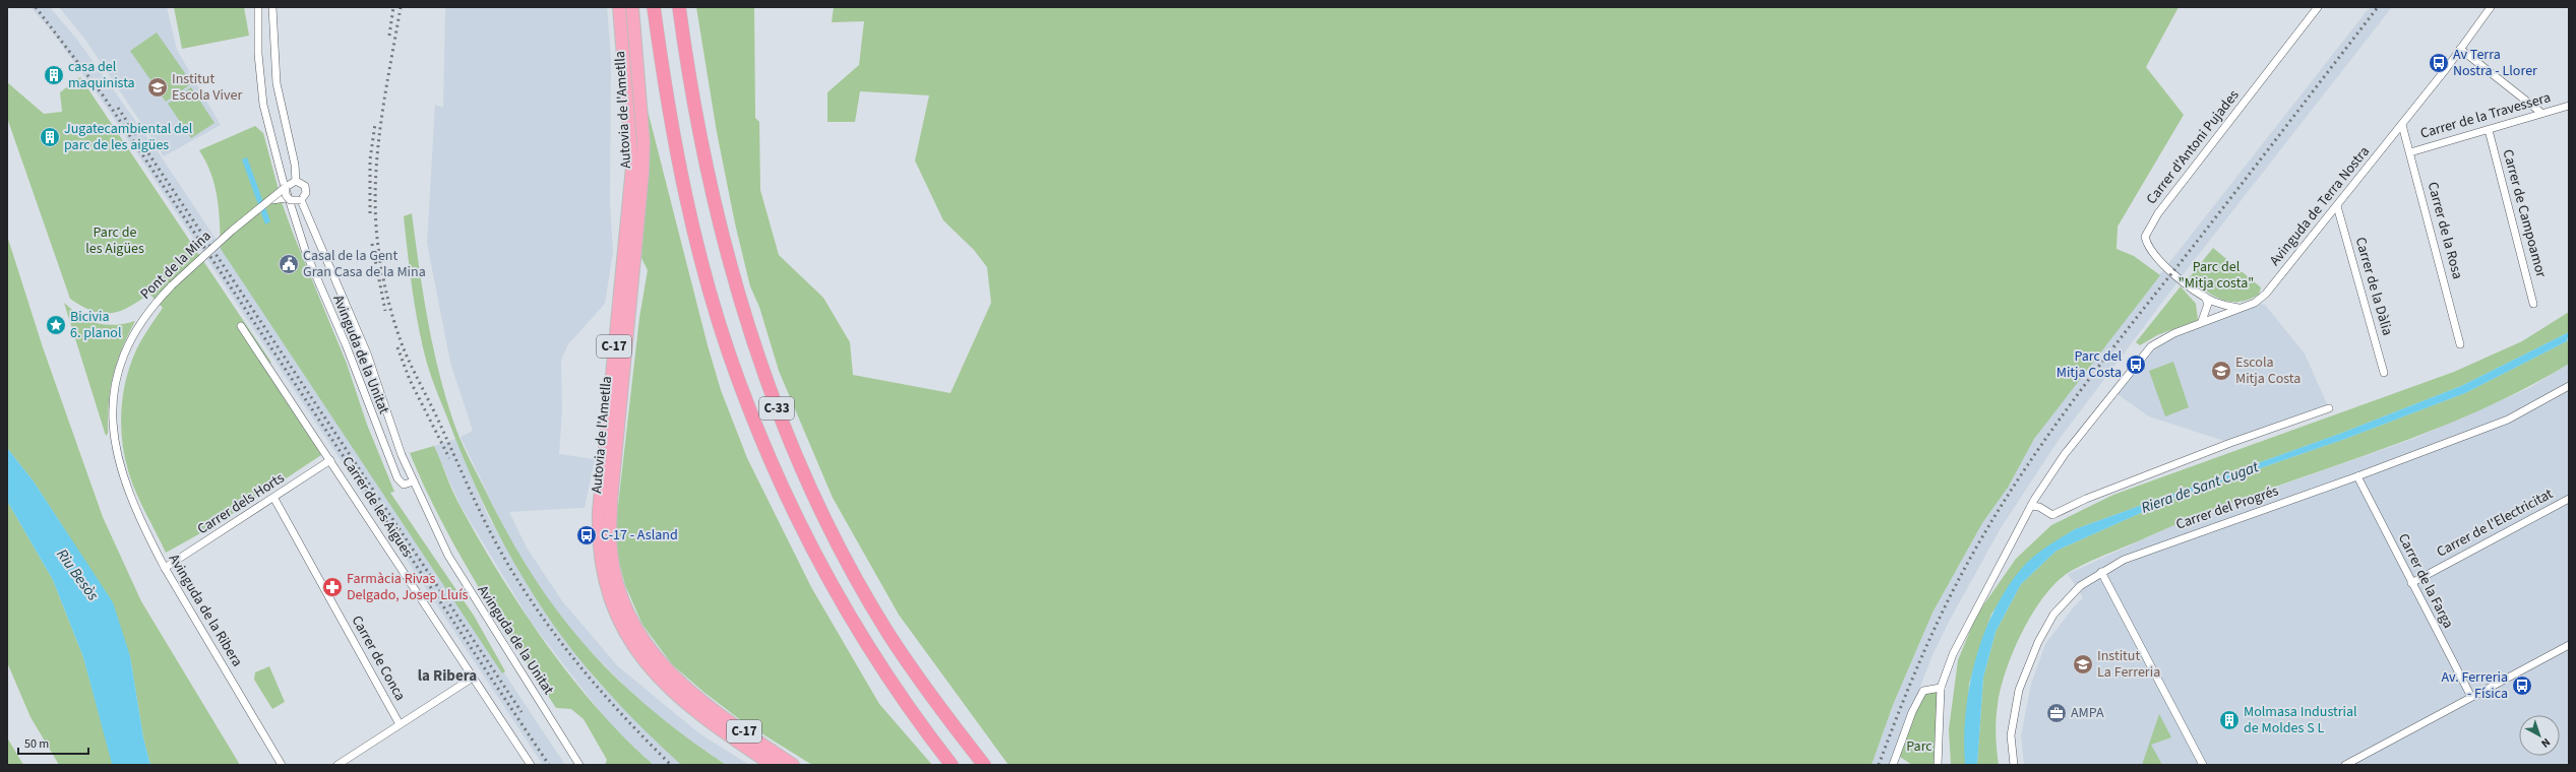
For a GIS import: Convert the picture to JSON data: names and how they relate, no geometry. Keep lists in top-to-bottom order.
{
  "streets": {
    "highway": ["Autovia de l'Ametlla", "C-17", "C-33"],
    "street": [
      "Carrer de la Travessera",
      "Carrer d'Antoni Pujades",
      "Avinguda de Terra Nostra",
      "Carrer de Campoamor",
      "Carrer de la Rosa",
      "Pont de la Mina",
      "Carrer de la Dàlia",
      "Avinguda de la Unitat",
      "Carrer dels Horts",
      "Carrer de les Aigues",
      "Carrer del Progrés",
      "Carrer de l'Electricitat",
      "Carrer de la Farga",
      "Avinguda de la Ribera",
      "Carrer de Conca"
    ]
  },
  "crossings": [
    ["Carrer de la Travessera", "Carrer de Campoamor"],
    ["Carrer de la Travessera", "Carrer de la Rosa"],
    ["Carrer d'Antoni Pujades", "Avinguda de Terra Nostra"],
    ["Avinguda de Terra Nostra", "Carrer de la Rosa"],
    ["Avinguda de Terra Nostra", "Carrer de la Dàlia"],
    ["Pont de la Mina", "Avinguda de la Ribera"],
    ["Carrer dels Horts", "Carrer de les Aigues"],
    ["Carrer dels Horts", "Avinguda de la Ribera"],
    ["Carrer dels Horts", "Carrer de Conca"],
    ["Carrer del Progrés", "Carrer de la Farga"],
    ["Carrer de l'Electricitat", "Carrer de la Farga"]
  ],
  "districts": ["la Ribera"],
  "water": ["Riera de Sant Cugat", "Riu Besòs"],
  "parks": ["Parc de les Aigües", "Parc del \"Mitja costa\"", "Parc"],
  "places": {
    "bus stop": [
      "Av Terra Nostra - Llorer",
      "Parc del Mitja Costa",
      "C-17 - Asland",
      "Av. Ferreria - Física"
    ],
    "building": ["casa del maquinista", "Jugatecambiental del parc de les aigües", "Molmasa Industrial de Moldes S L"],
    "school or university": ["Institut Escola Viver", "Escola Mitja Costa", "Institut La Ferreria"],
    "public building": ["Casal de la Gent Gran Casa de la Mina"],
    "place": ["Bicivia 6. planol"],
    "pharmacy": ["Farmàcia Rivas Delgado, Josep Lluís"],
    "office": ["AMPA"]
  },
  "scale_bar": "50 m",
  "north": "bottom right"
}
